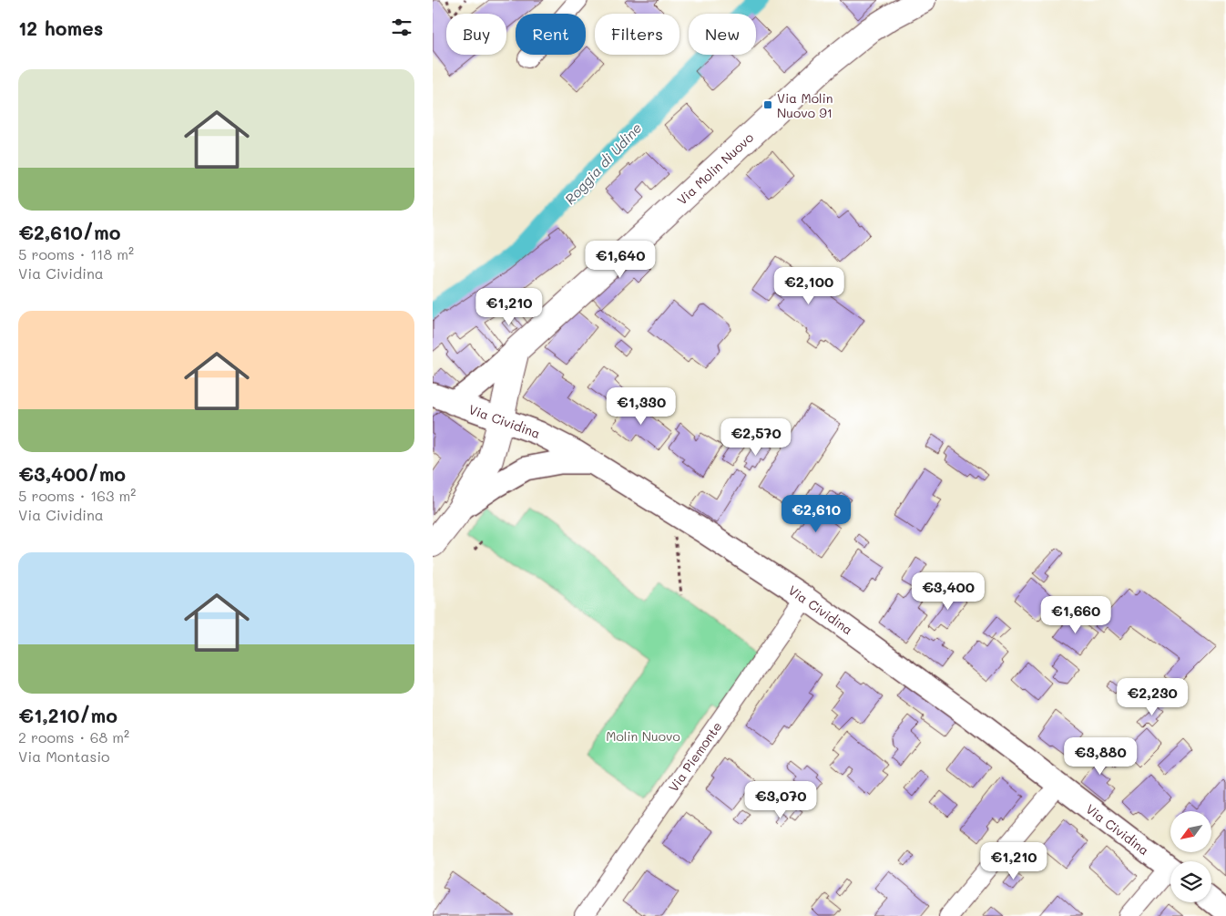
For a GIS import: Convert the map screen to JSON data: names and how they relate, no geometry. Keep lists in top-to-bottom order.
{
  "streets": {
    "main road": ["Via Molin Nuovo"],
    "street": ["Via Cividina", "Via Piemonte"]
  },
  "crossings": [
    ["Via Molin Nuovo", "Via Cividina"],
    ["Via Cividina", "Via Piemonte"]
  ],
  "water": ["Roggia di Udine"],
  "parks": ["Molin Nuovo"],
  "places": {
    "transit": ["Via Molin Nuovo 91"]
  },
  "north": "bottom left",
  "page": {
    "heading": "12 homes",
    "chip": [
      "Buy",
      "Rent",
      "Filters",
      "New"
    ],
    "list": [
      {
        "name": "€2,610/mo",
        "note": "5 rooms · 118 m² · Via Cividina"
      },
      {
        "name": "€3,400/mo",
        "note": "5 rooms · 163 m² · Via Cividina"
      },
      {
        "name": "€1,210/mo",
        "note": "2 rooms · 68 m² · Via Montasio"
      }
    ],
    "price": [
      "€1,640",
      "€2,100",
      "€1,210",
      "€1,330",
      "€2,570",
      "€2,610",
      "€3,400",
      "€1,660",
      "€2,230",
      "€3,880",
      "€3,070",
      "€1,210"
    ]
  }
}
